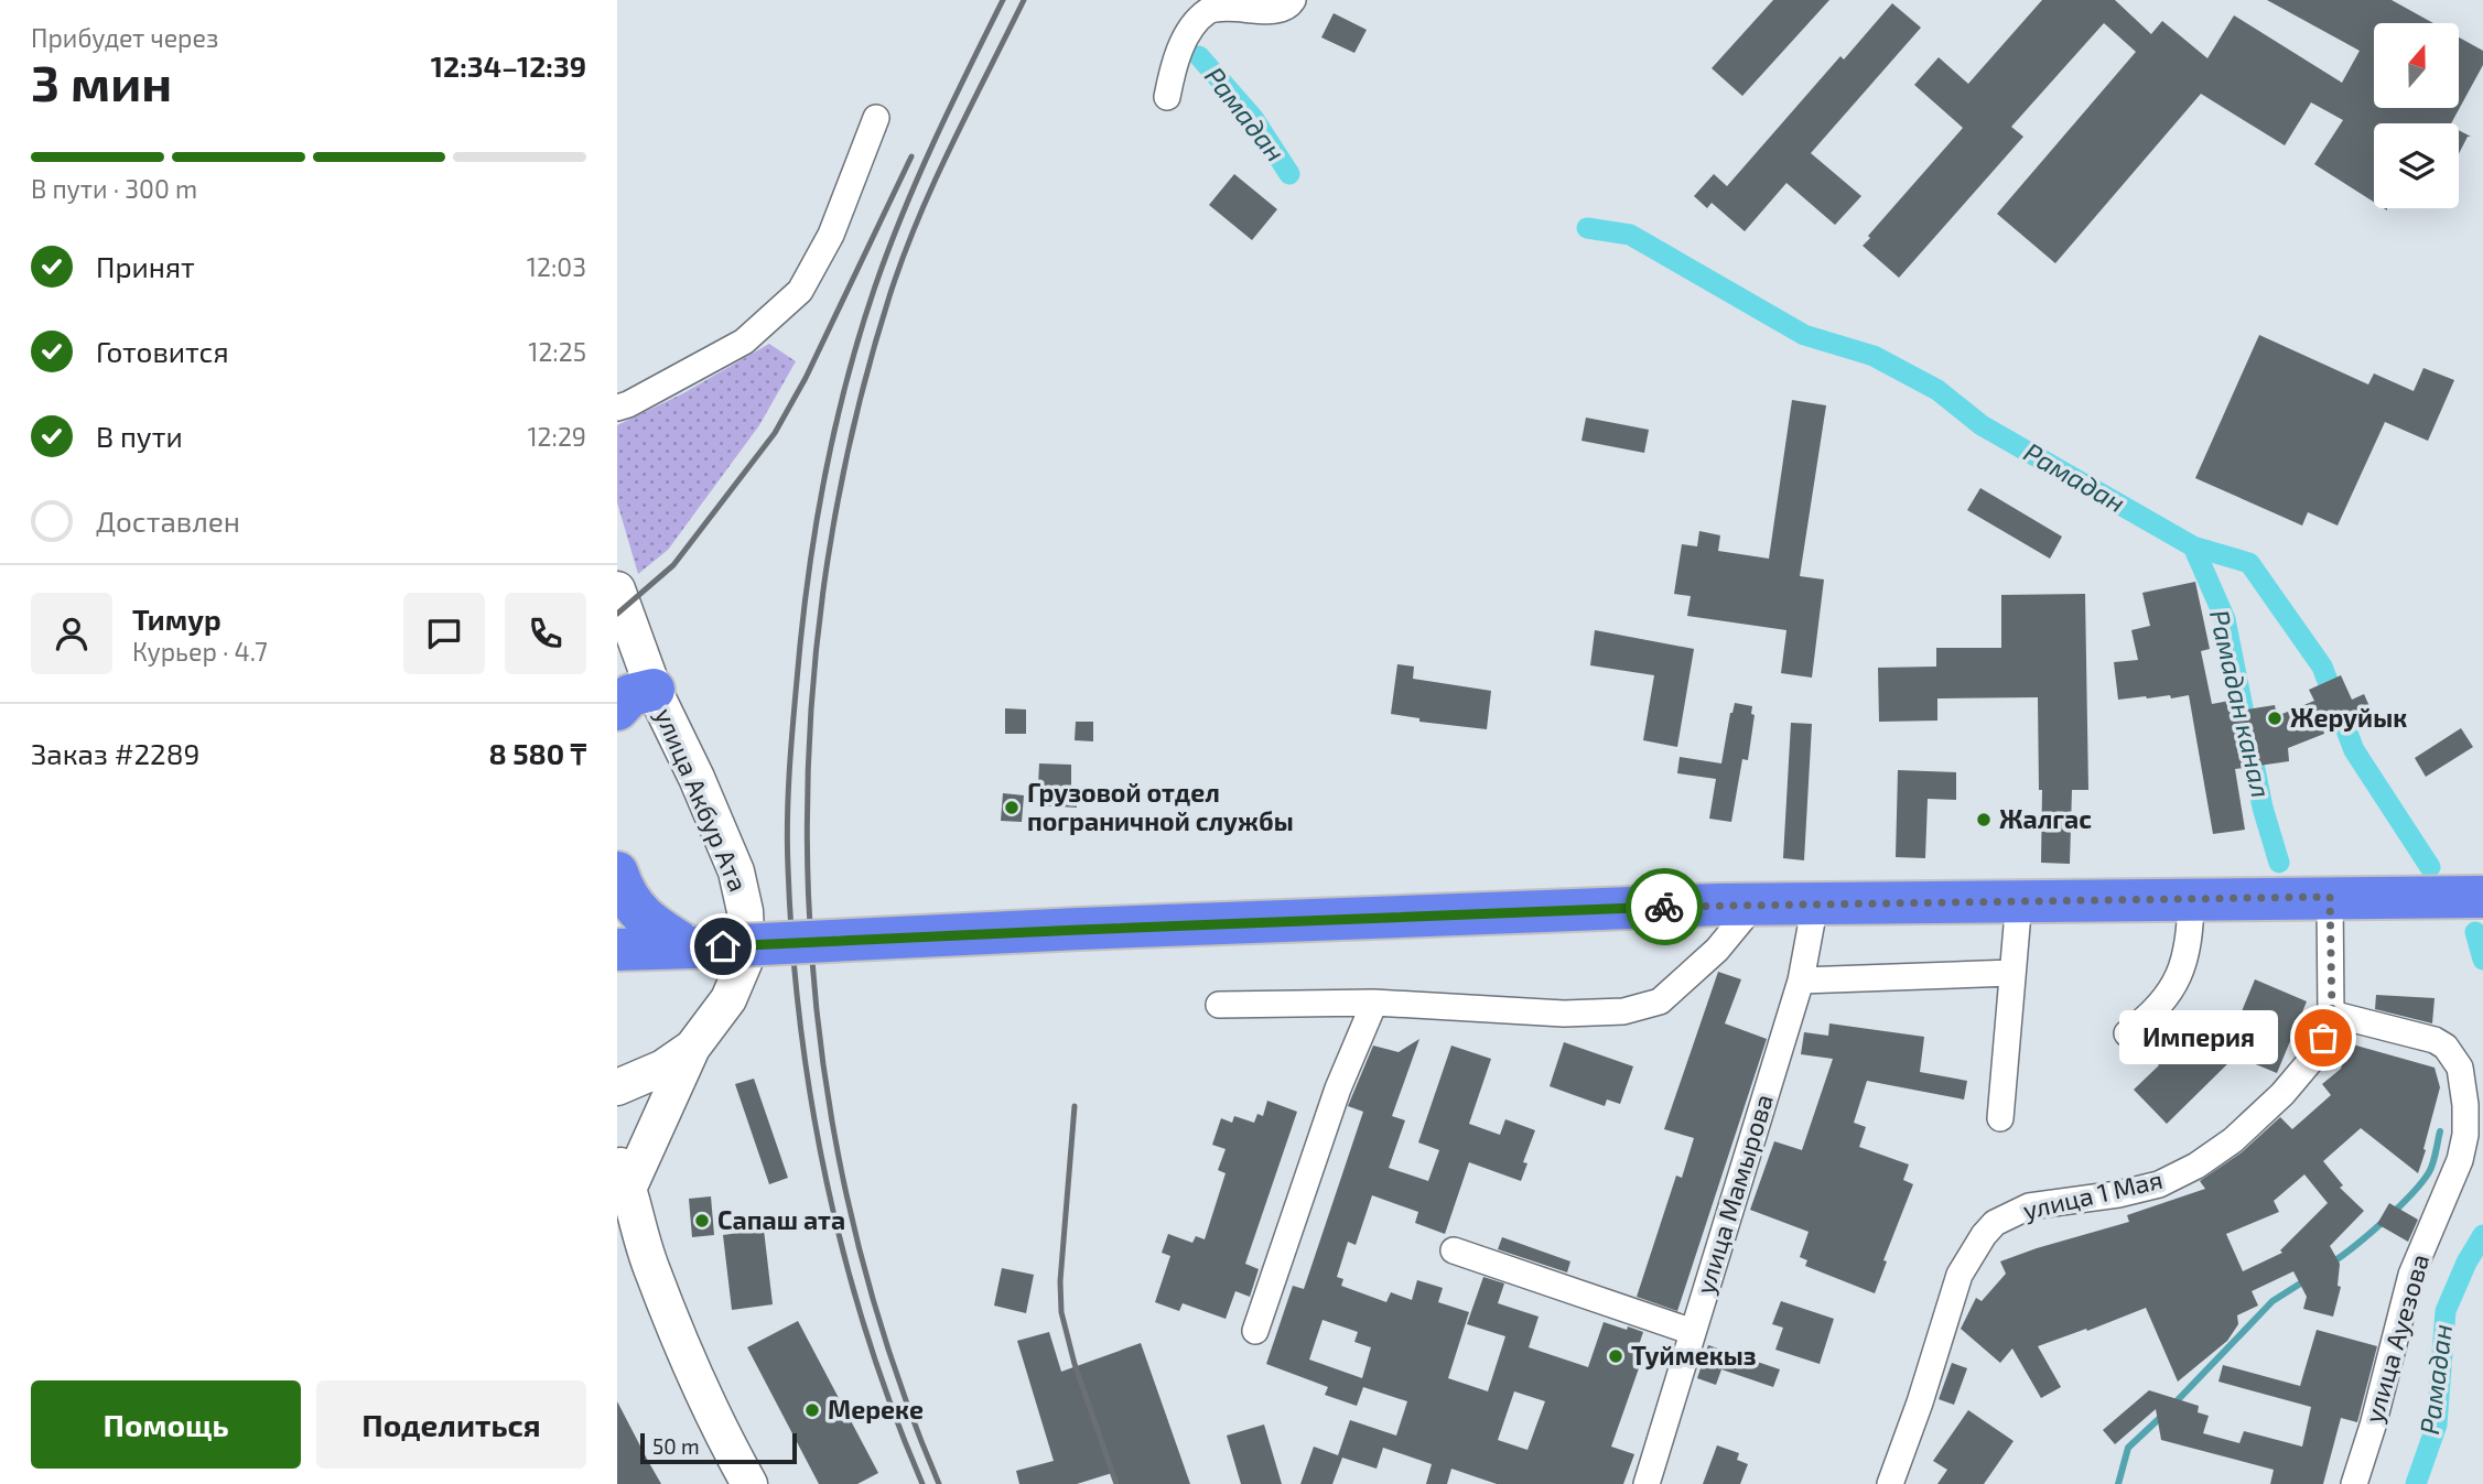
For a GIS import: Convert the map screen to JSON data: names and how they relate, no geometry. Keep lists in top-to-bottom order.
{
  "streets": {
    "main road": ["улица Акбур Ата"],
    "street": ["улица Мамырова", "улица 1 Мая", "улица Ауезова"]
  },
  "crossings": [
    ["улица 1 Мая", "улица Ауезова"]
  ],
  "water": ["Рамадан", "Рамадан канал"],
  "places": [
    "Жеруйык",
    "Грузовой отдел пограничной службы",
    "Жалгас",
    "Империя",
    "Сапаш ата",
    "Туймекыз",
    "Мереке"
  ],
  "scale_bar": "50 m",
  "north": "top",
  "page": {
    "heading": ["3 мин", "Прибудет через", "12:34–12:39"],
    "panel": [
      "Тимур",
      "Курьер · 4.7",
      "Заказ #2289",
      "8 580 ₸"
    ],
    "bar": "В пути · 300 m",
    "list": [
      ["Принят", "12:03"],
      ["Готовится", "12:25"],
      ["В пути", "12:29"],
      "Доставлен"
    ],
    "bubble": "Империя",
    "buttons": ["Помощь", "Поделиться"],
    "scale": "50 m"
  }
}
